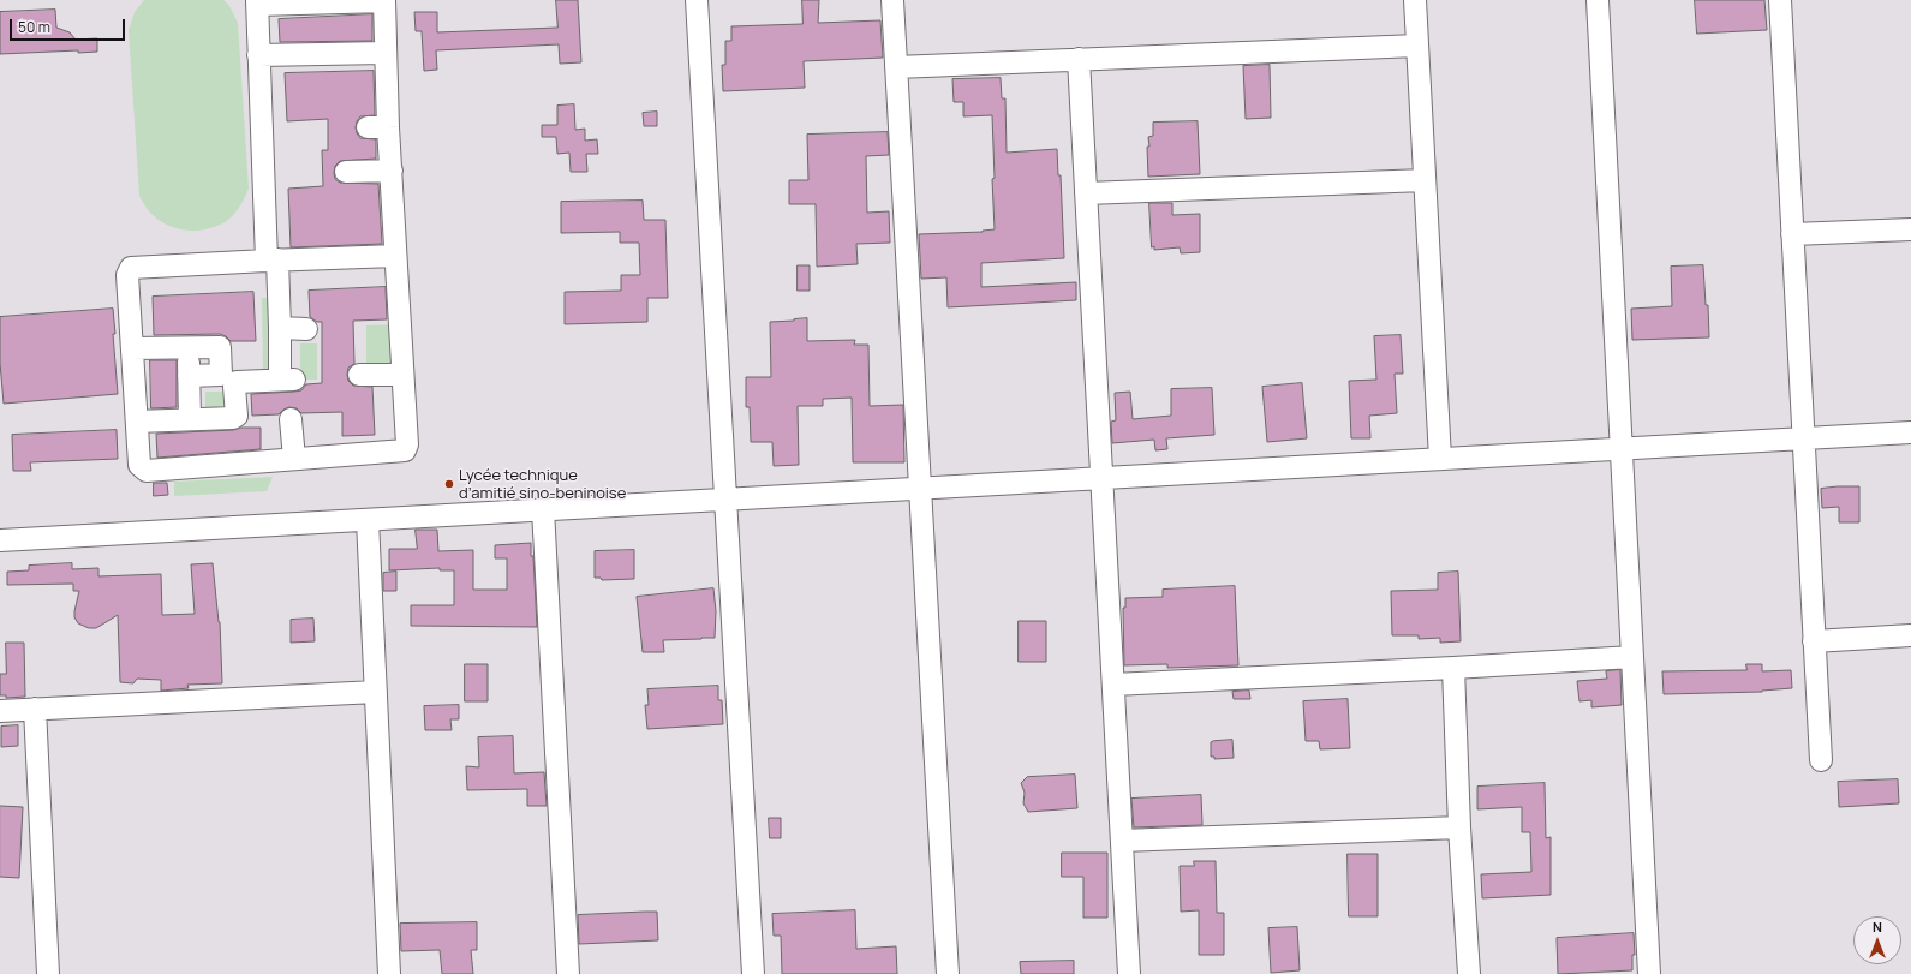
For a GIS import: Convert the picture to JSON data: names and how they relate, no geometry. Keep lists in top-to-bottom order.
{
  "places": ["Lycée technique d’amitié sino-beninoise"],
  "scale_bar": "50 m",
  "north": "top"
}
